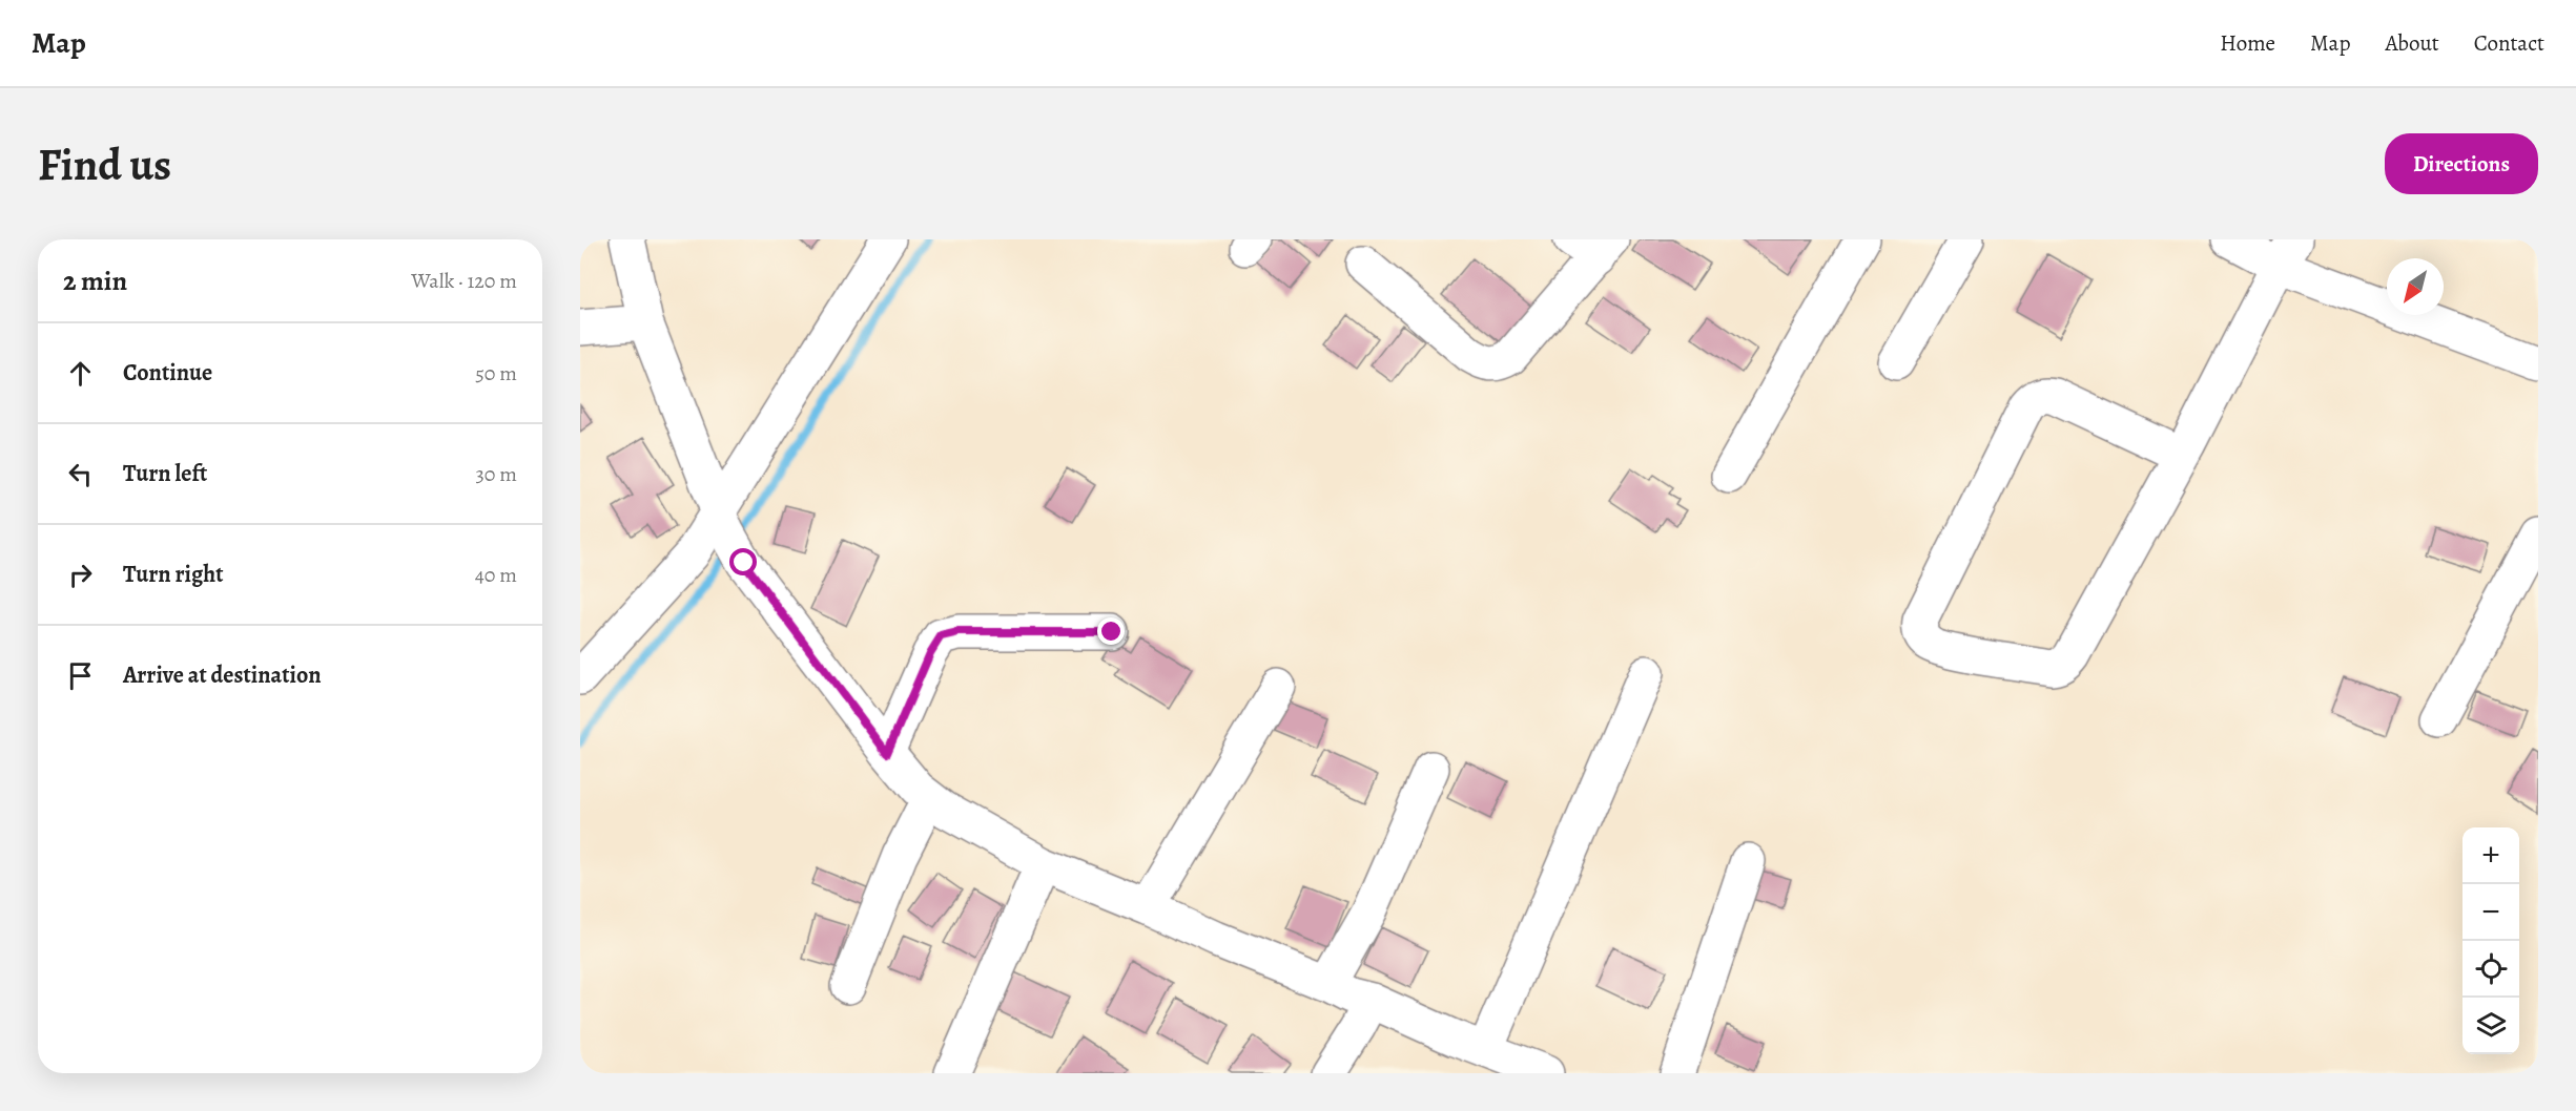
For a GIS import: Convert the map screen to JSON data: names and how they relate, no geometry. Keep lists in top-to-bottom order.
{
  "north": "bottom left",
  "page": {
    "header": "Map",
    "nav": [
      "Home",
      "Map",
      "About",
      "Contact"
    ],
    "buttons": "Directions",
    "title": "Find us",
    "heading": ["2 min", "Walk · 120 m"],
    "list": [
      ["Continue", "50 m"],
      ["Turn left", "30 m"],
      ["Turn right", "40 m"],
      "Arrive at destination"
    ],
    "map_buttons": ["+", "−"]
  }
}
